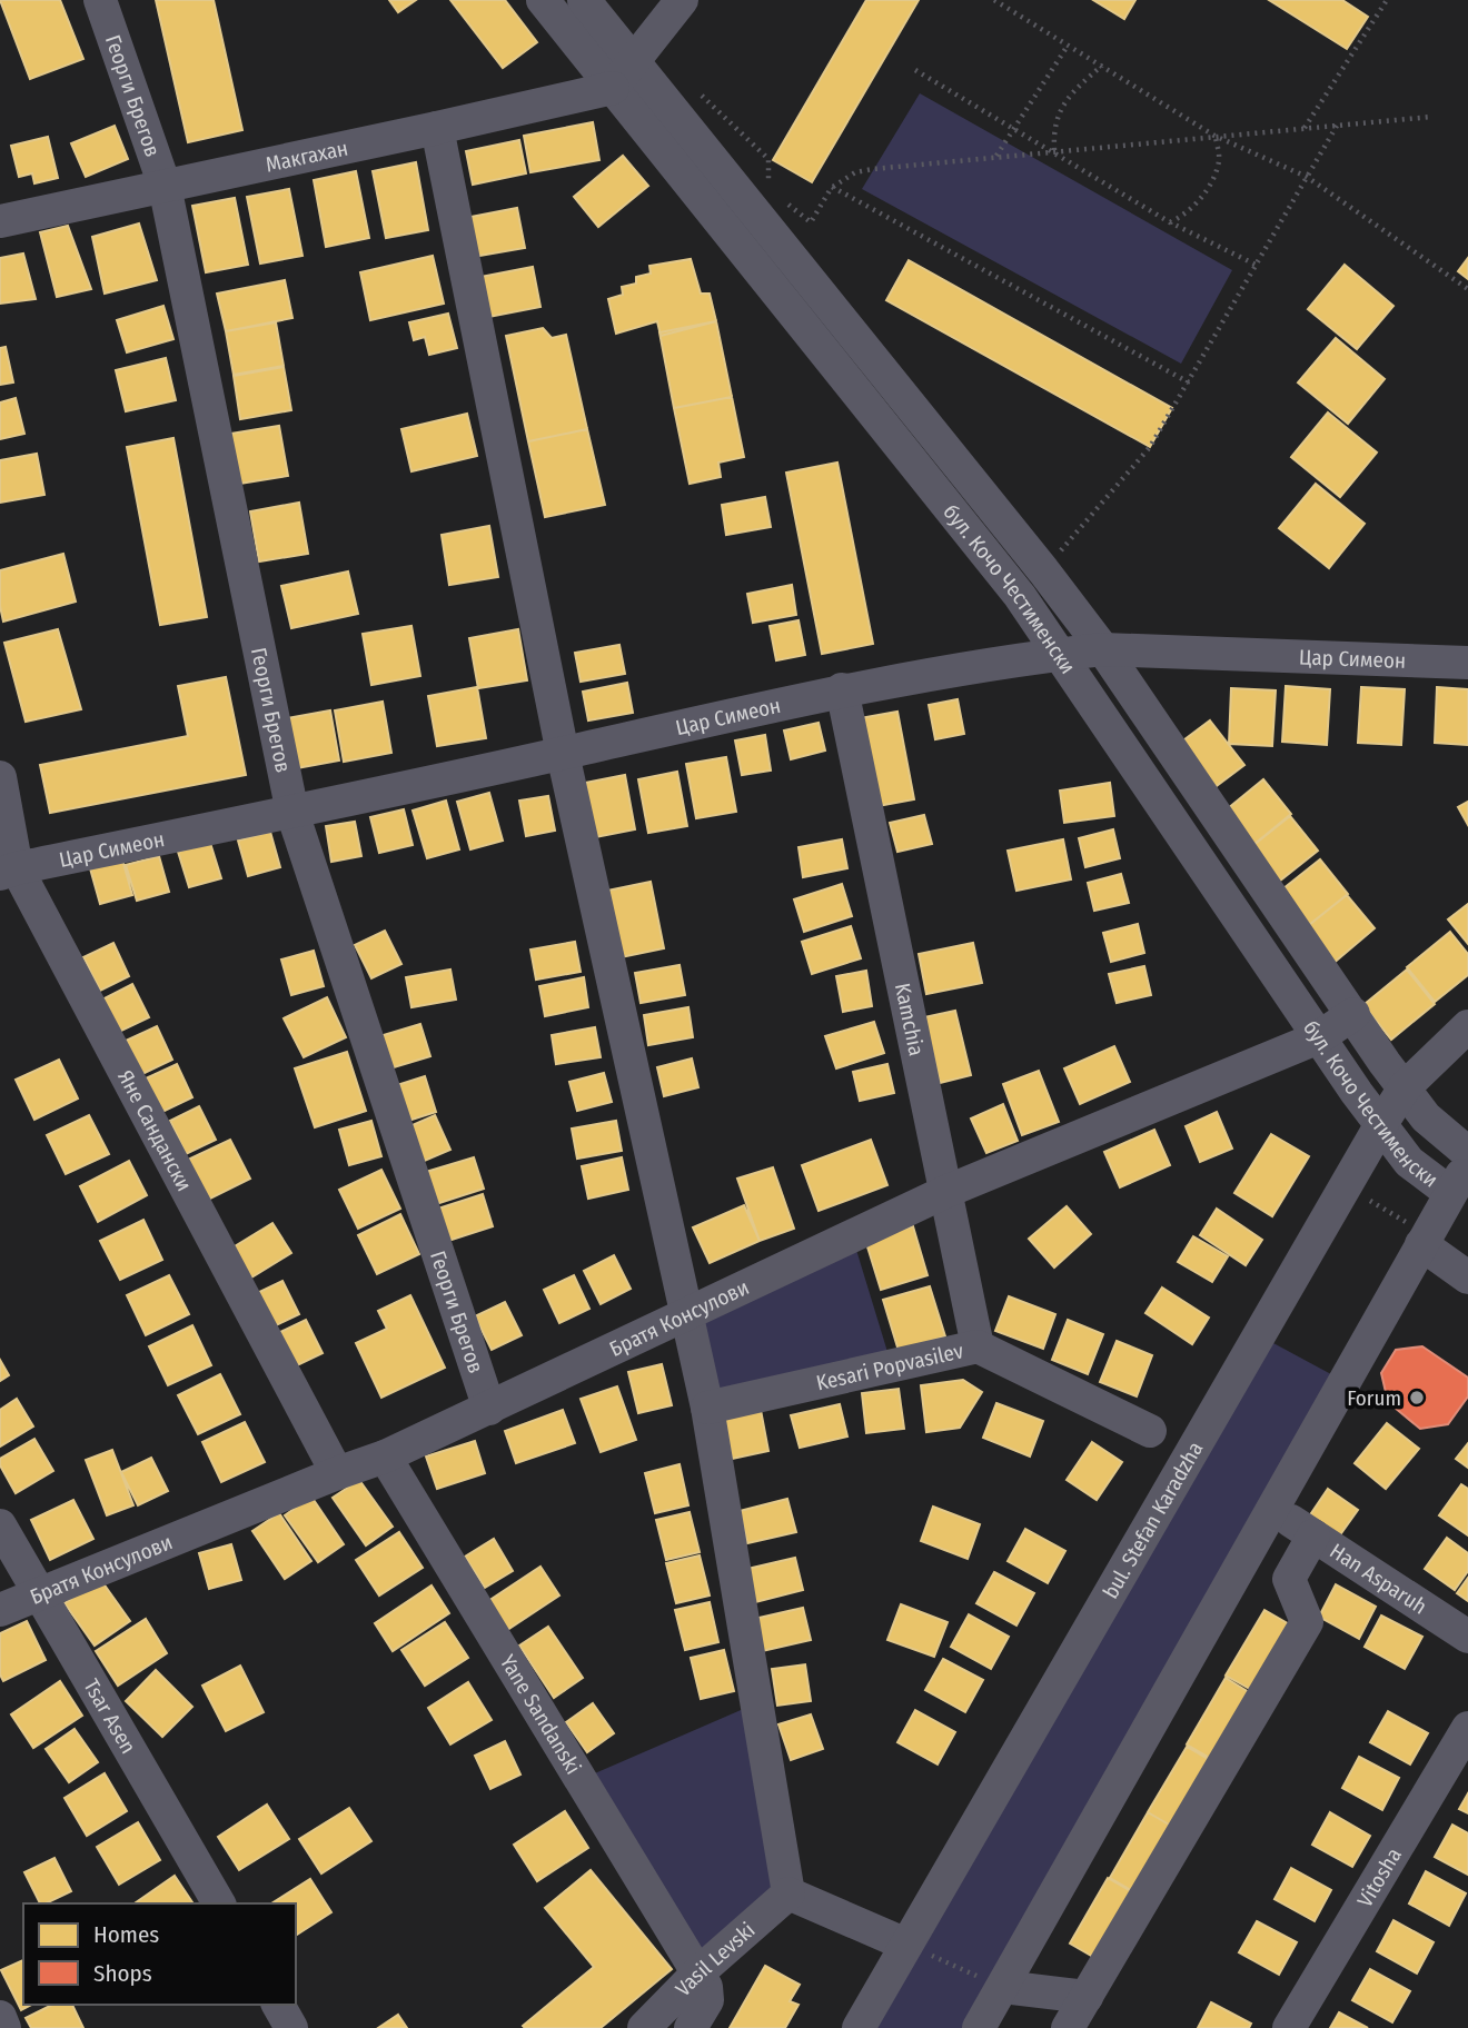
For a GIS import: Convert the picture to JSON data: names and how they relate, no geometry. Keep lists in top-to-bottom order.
{
  "streets": {
    "street": [
      "Георги Брегов",
      "Макгахан",
      "бул. Кочо Честименски",
      "Цар Симеон",
      "Kamchia",
      "Яне Сандански",
      "Братя Консулови",
      "Kesari Popvasilev",
      "bul. Stefan Karadzha",
      "Han Asparuh",
      "Tsar Asen",
      "Yane Sandanski",
      "Vitosha",
      "Vasil Levski"
    ]
  },
  "crossings": [
    ["Георги Брегов", "Макгахан"],
    ["Георги Брегов", "Цар Симеон"],
    ["Георги Брегов", "Братя Консулови"],
    ["Макгахан", "бул. Кочо Честименски"],
    ["бул. Кочо Честименски", "Цар Симеон"],
    ["бул. Кочо Честименски", "Братя Консулови"],
    ["бул. Кочо Честименски", "bul. Stefan Karadzha"],
    ["Цар Симеон", "Kamchia"],
    ["Цар Симеон", "Яне Сандански"],
    ["Kamchia", "Братя Консулови"],
    ["Kamchia", "Kesari Popvasilev"],
    ["Яне Сандански", "Братя Консулови"],
    ["Братя Консулови", "Tsar Asen"],
    ["Братя Консулови", "Yane Sandanski"],
    ["Yane Sandanski", "Vasil Levski"]
  ],
  "places": ["Forum"],
  "legend": ["Homes", "Shops"]
}
